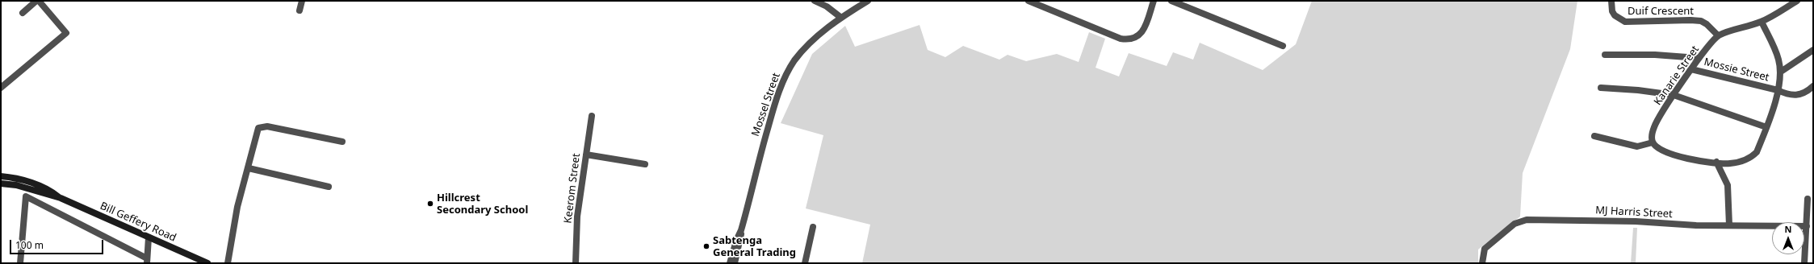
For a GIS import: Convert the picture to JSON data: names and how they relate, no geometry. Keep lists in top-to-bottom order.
{
  "streets": {
    "street": [
      "Duif Crescent",
      "Mossie Street",
      "Kanarie Street",
      "Mossel Street",
      "Keerom Street",
      "MJ Harris Street",
      "Bill Geffery Road"
    ]
  },
  "crossings": [
    ["Duif Crescent", "Kanarie Street"],
    ["Mossie Street", "Kanarie Street"]
  ],
  "places": ["Hillcrest Secondary School", "Sabtenga General Trading"],
  "scale_bar": "100 m",
  "north": "top"
}
